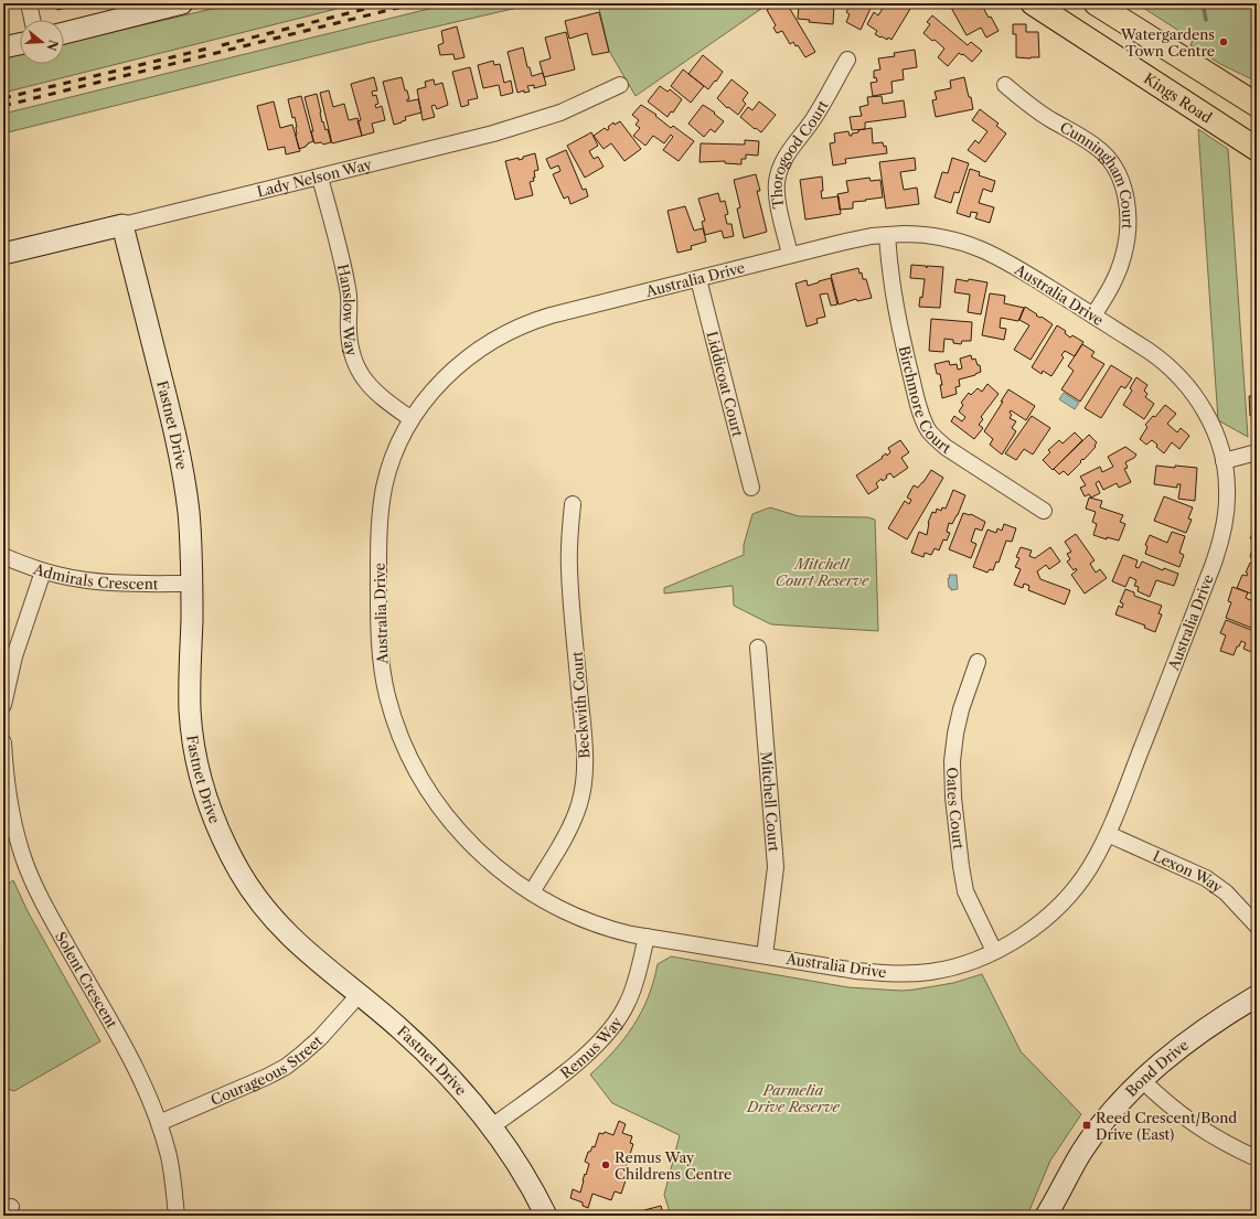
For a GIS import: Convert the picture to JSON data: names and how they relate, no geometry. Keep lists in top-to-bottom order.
{
  "streets": {
    "main road": ["Kings Road"],
    "street": [
      "Thorogood Court",
      "Lady Nelson Way",
      "Cunningham Court",
      "Australia Drive",
      "Hanslow Way",
      "Liddicoat Court",
      "Birchmore Court",
      "Fastnet Drive",
      "Admirals Crescent",
      "Beckwith Court",
      "Mitchell Court",
      "Oates Court",
      "Lexon Way",
      "Solent Crescent",
      "Remus Way",
      "Courageous Street",
      "Bond Drive"
    ]
  },
  "crossings": [
    ["Thorogood Court", "Australia Drive"],
    ["Lady Nelson Way", "Hanslow Way"],
    ["Lady Nelson Way", "Fastnet Drive"],
    ["Cunningham Court", "Australia Drive"],
    ["Australia Drive", "Hanslow Way"],
    ["Australia Drive", "Liddicoat Court"],
    ["Australia Drive", "Birchmore Court"],
    ["Australia Drive", "Beckwith Court"],
    ["Australia Drive", "Mitchell Court"],
    ["Australia Drive", "Oates Court"],
    ["Australia Drive", "Lexon Way"],
    ["Australia Drive", "Remus Way"],
    ["Fastnet Drive", "Admirals Crescent"],
    ["Fastnet Drive", "Remus Way"],
    ["Fastnet Drive", "Courageous Street"],
    ["Solent Crescent", "Courageous Street"]
  ],
  "parks": ["Mitchell Court Reserve", "Parmelia Drive Reserve"],
  "places": {
    "other": ["Watergardens Town Centre", "Remus Way Childrens Centre"],
    "transit": ["Reed Crescent/Bond Drive (East)"]
  },
  "north": "right"
}
